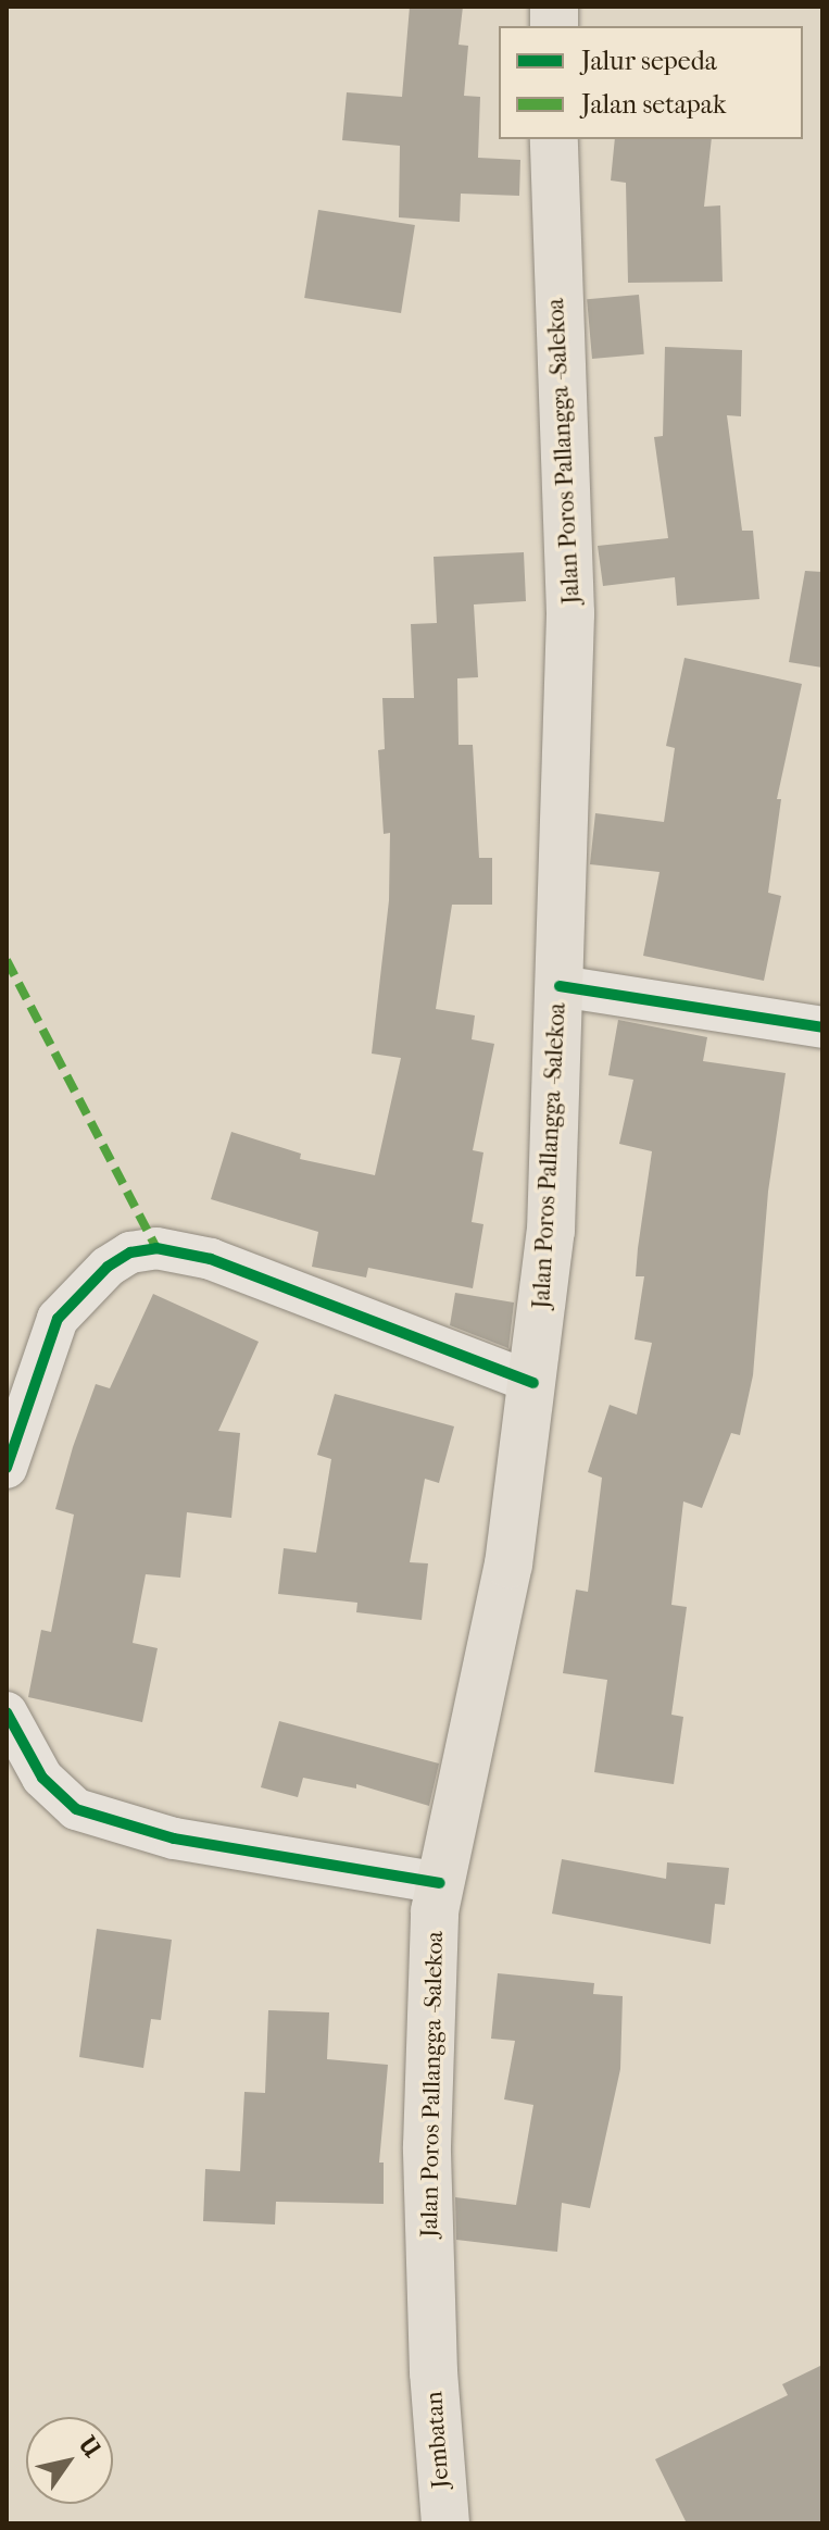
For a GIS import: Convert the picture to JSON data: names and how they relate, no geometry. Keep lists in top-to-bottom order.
{
  "streets": {
    "main road": ["Jalan Poros Pallangga -Salekoa", "Jembatan"]
  },
  "crossings": [
    ["Jalan Poros Pallangga -Salekoa", "Jembatan"]
  ],
  "legend": ["Jalur sepeda", "Jalan setapak"],
  "north": "top right"
}
